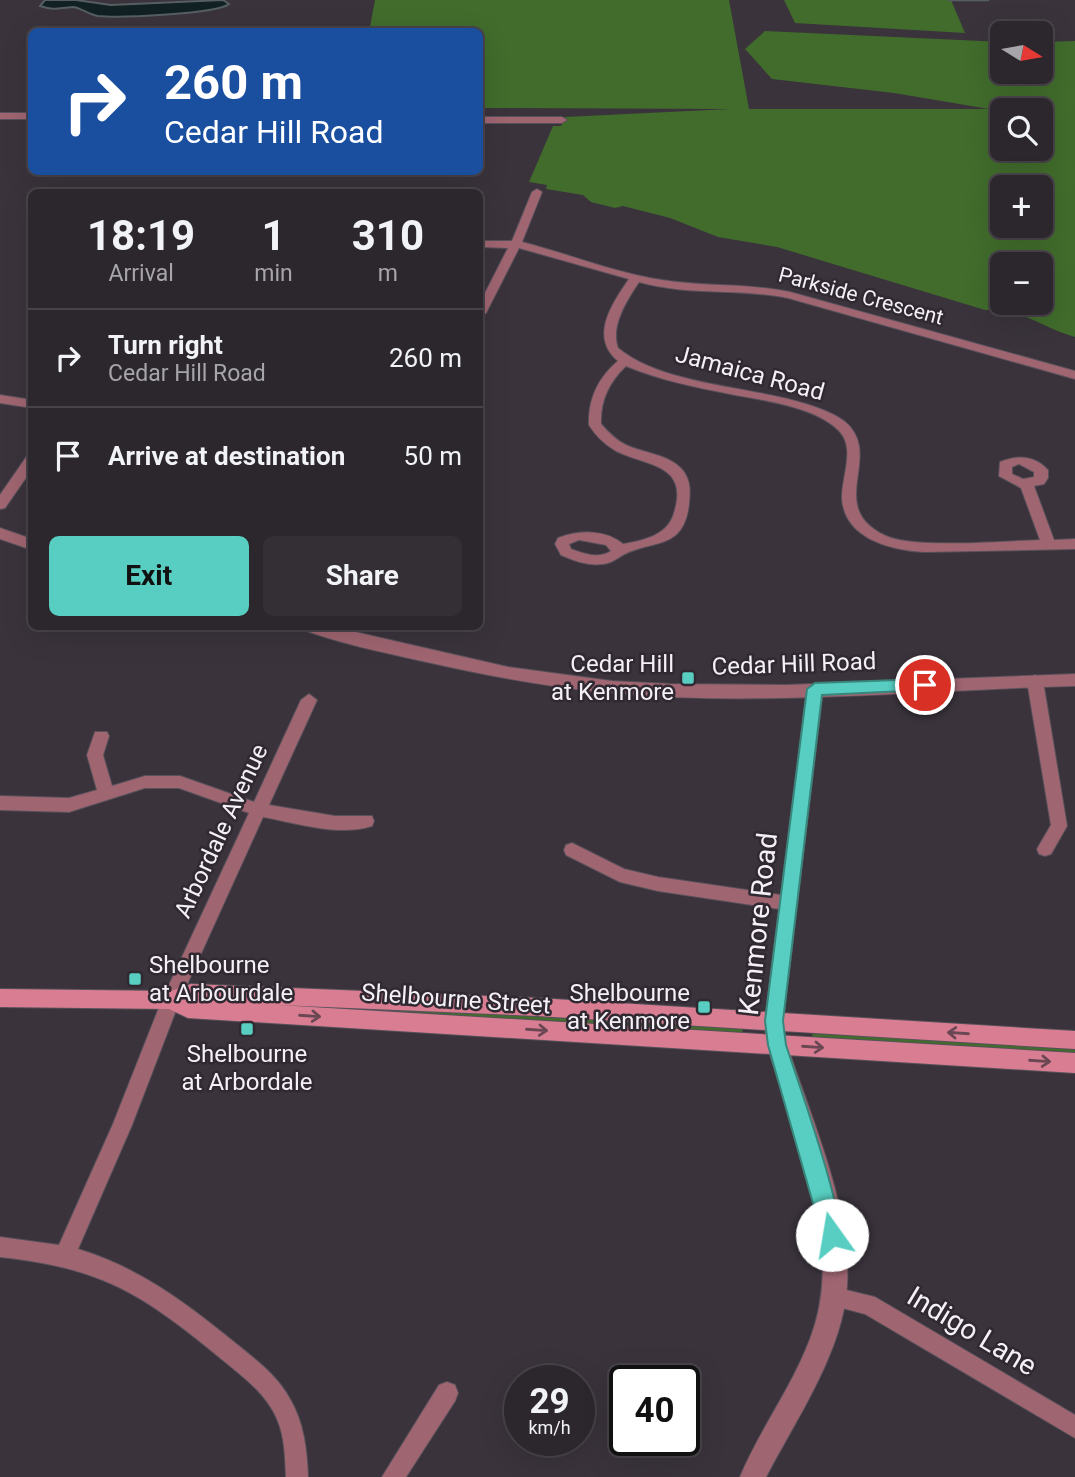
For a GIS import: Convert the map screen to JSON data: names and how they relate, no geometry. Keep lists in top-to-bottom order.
{
  "streets": {
    "main road": ["Shelbourne Street"],
    "street": [
      "Parkside Crescent",
      "Jamaica Road",
      "Cedar Hill Road",
      "Arbordale Avenue",
      "Kenmore Road",
      "Indigo Lane"
    ]
  },
  "crossings": [
    ["Cedar Hill Road", "Kenmore Road"],
    ["Arbordale Avenue", "Shelbourne Street"],
    ["Kenmore Road", "Shelbourne Street"],
    ["Kenmore Road", "Indigo Lane"]
  ],
  "places": {
    "transit": [
      "Cedar Hill at Kenmore",
      "Shelbourne at Arbourdale",
      "Shelbourne at Kenmore",
      "Shelbourne at Arbordale"
    ]
  },
  "north": "right",
  "page": {
    "map_buttons": ["+", "−"],
    "turn": ["260 m", "Cedar Hill Road"],
    "eta": [
      "18:19",
      "Arrival",
      "1",
      "min",
      "310",
      "m"
    ],
    "list": [
      {
        "name": "Turn right",
        "note": "Cedar Hill Road",
        "value": "260 m"
      },
      {
        "name": "Arrive at destination",
        "value": "50 m"
      }
    ],
    "buttons": ["Exit", "Share"],
    "speed": "29 km/h",
    "limit": "40"
  }
}
